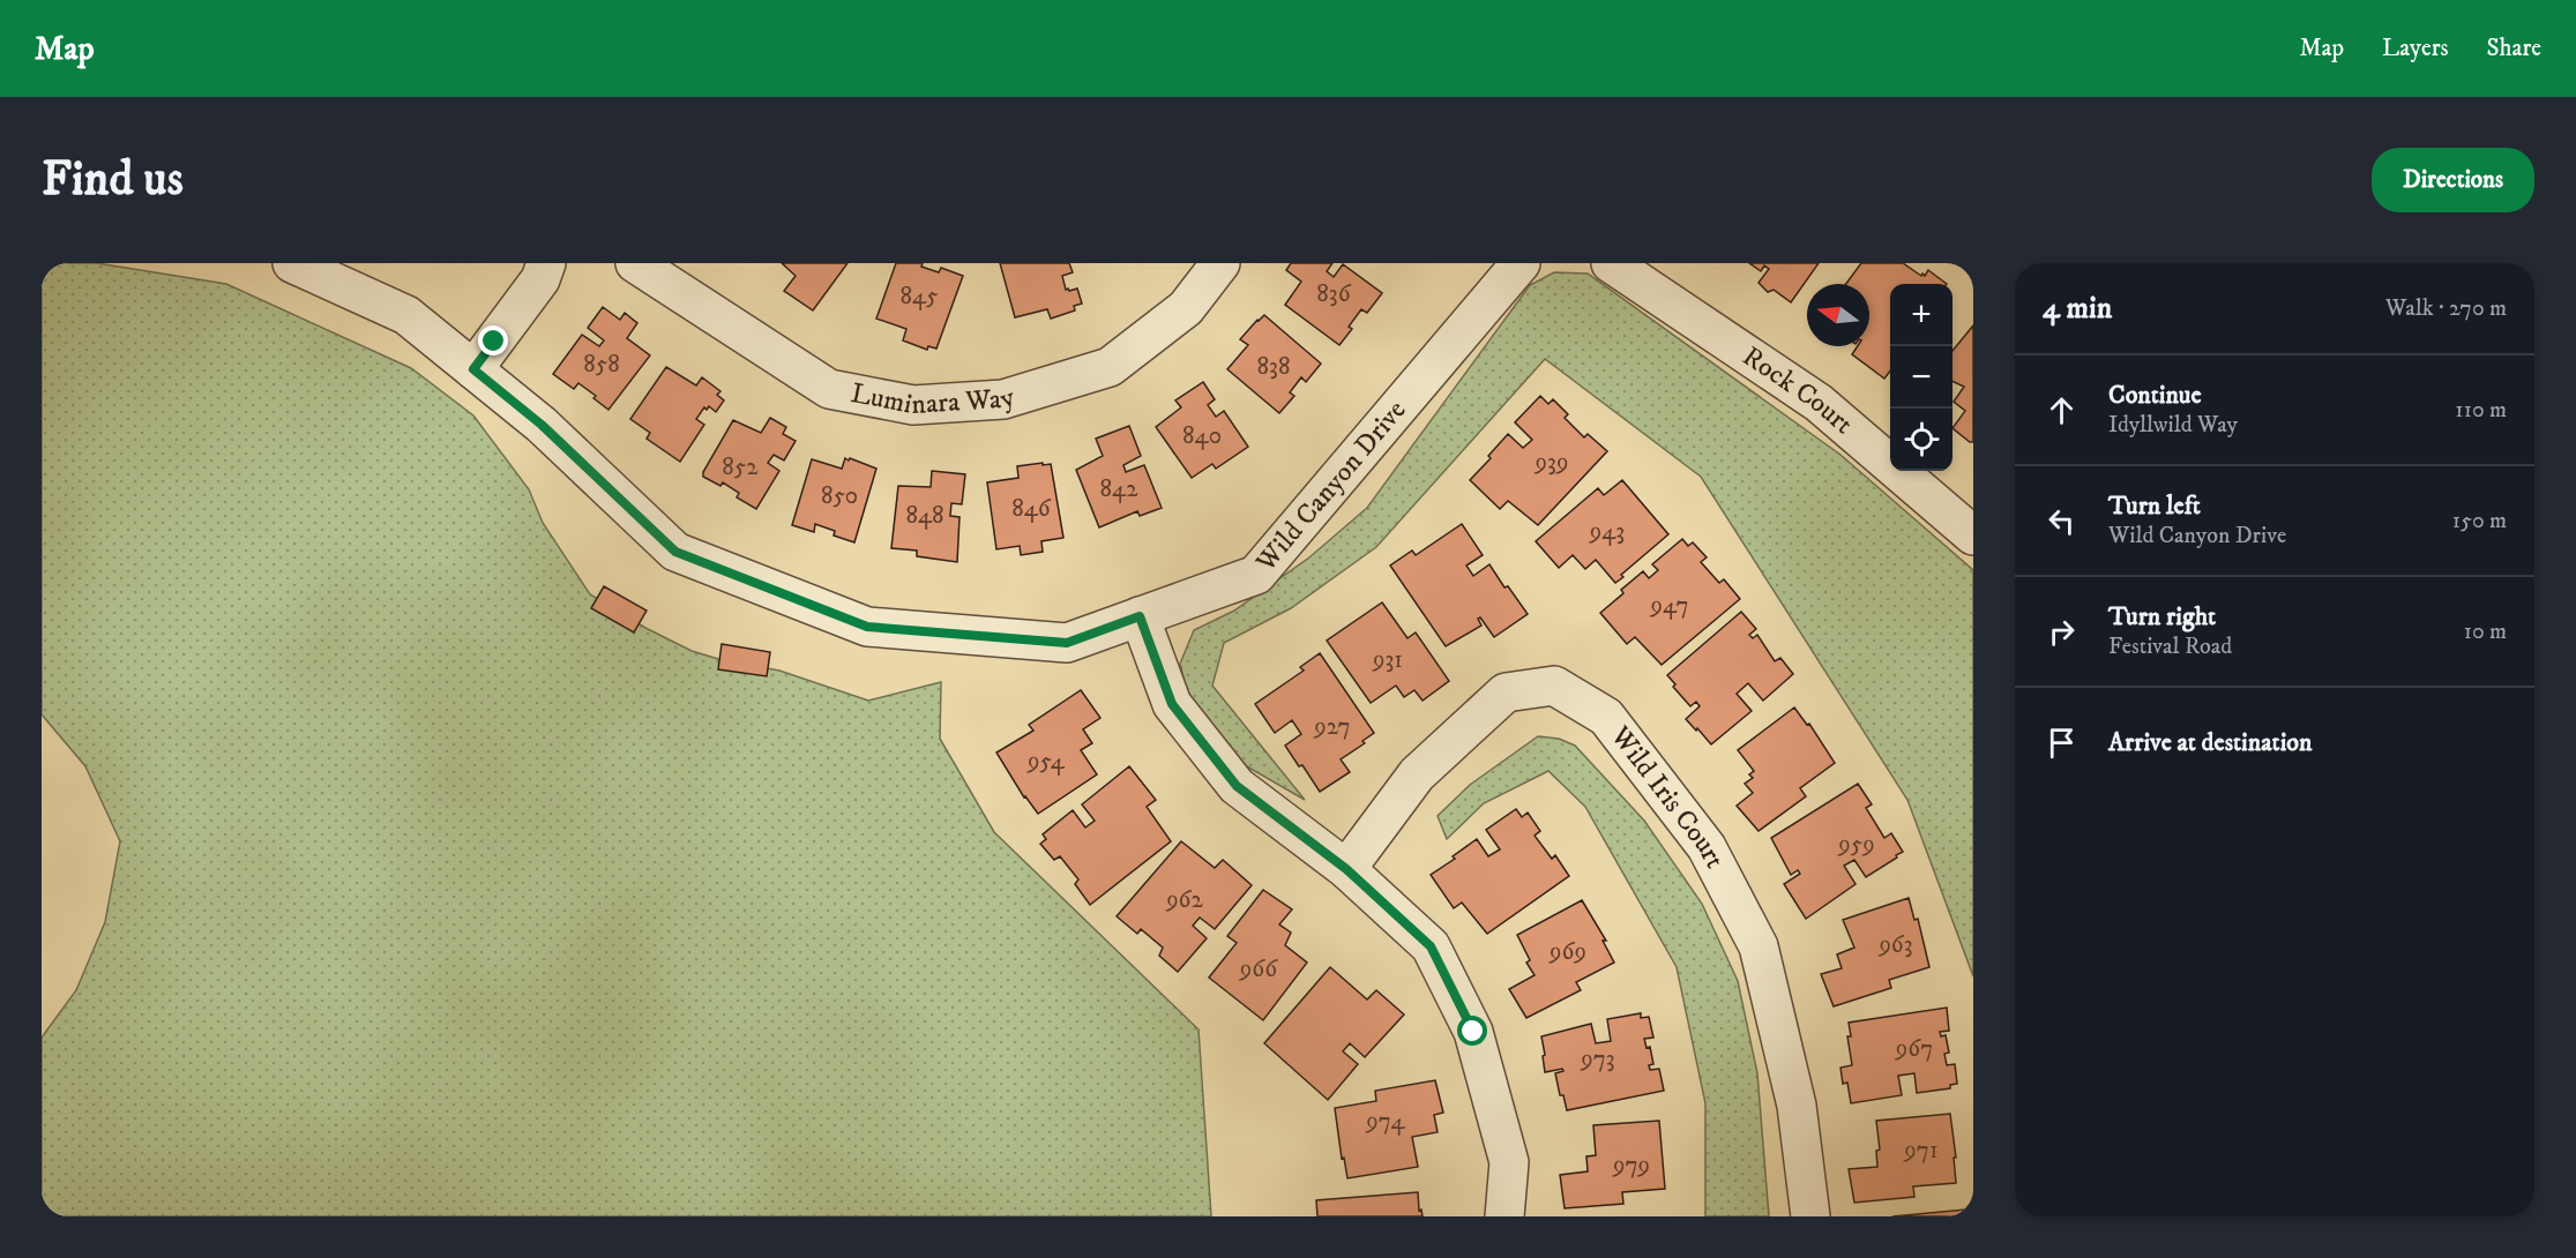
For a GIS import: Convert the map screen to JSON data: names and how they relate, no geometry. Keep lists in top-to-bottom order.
{
  "streets": {
    "street": [
      "Luminara Way",
      "Rock Court",
      "Wild Canyon Drive",
      "Wild Iris Court"
    ]
  },
  "house_numbers": [
    "836",
    "845",
    "858",
    "838",
    "840",
    "939",
    "852",
    "842",
    "850",
    "846",
    "848",
    "943",
    "947",
    "931",
    "927",
    "954",
    "959",
    "962",
    "963",
    "969",
    "966",
    "967",
    "973",
    "974",
    "971",
    "979"
  ],
  "north": "left",
  "page": {
    "header": "Map",
    "nav": ["Map", "Layers", "Share"],
    "buttons": "Directions",
    "title": "Find us",
    "heading": ["4 min", "Walk · 270 m"],
    "map_buttons": ["+", "−"],
    "list": [
      ["Continue", "Idyllwild Way", "110 m"],
      ["Turn left", "Wild Canyon Drive", "150 m"],
      ["Turn right", "Festival Road", "10 m"],
      "Arrive at destination"
    ]
  }
}
